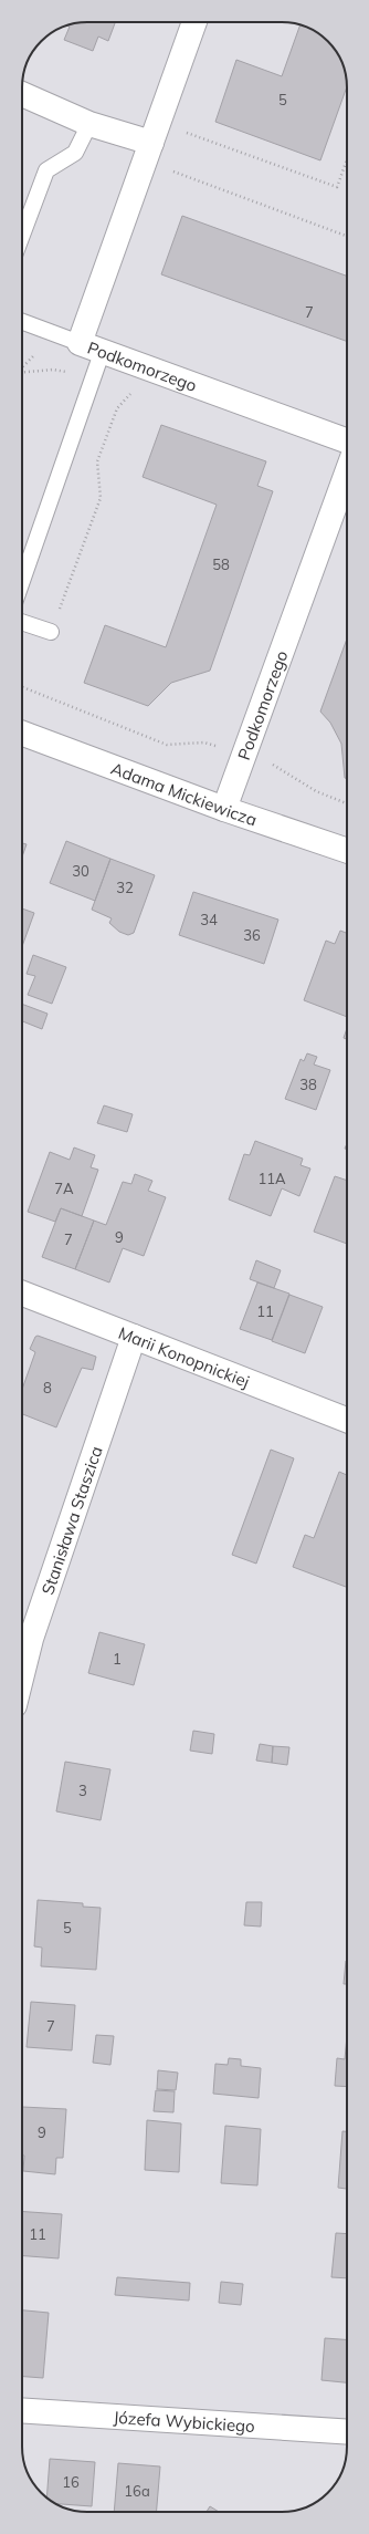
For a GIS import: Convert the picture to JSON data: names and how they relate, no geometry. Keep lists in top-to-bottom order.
{
  "streets": {
    "street": [
      "Podkomorzego",
      "Adama Mickiewicza",
      "Marii Konopnickiej",
      "Stanisława Staszica",
      "Józefa Wybickiego"
    ]
  },
  "crossings": [
    ["Podkomorzego", "Adama Mickiewicza"],
    ["Marii Konopnickiej", "Stanisława Staszica"]
  ],
  "house_numbers": [
    "5",
    "7",
    "58",
    "30",
    "32",
    "34",
    "36",
    "38",
    "11A",
    "7A",
    "9",
    "7",
    "11",
    "8",
    "1",
    "3",
    "5",
    "7",
    "9",
    "11",
    "16",
    "16a"
  ]
}
